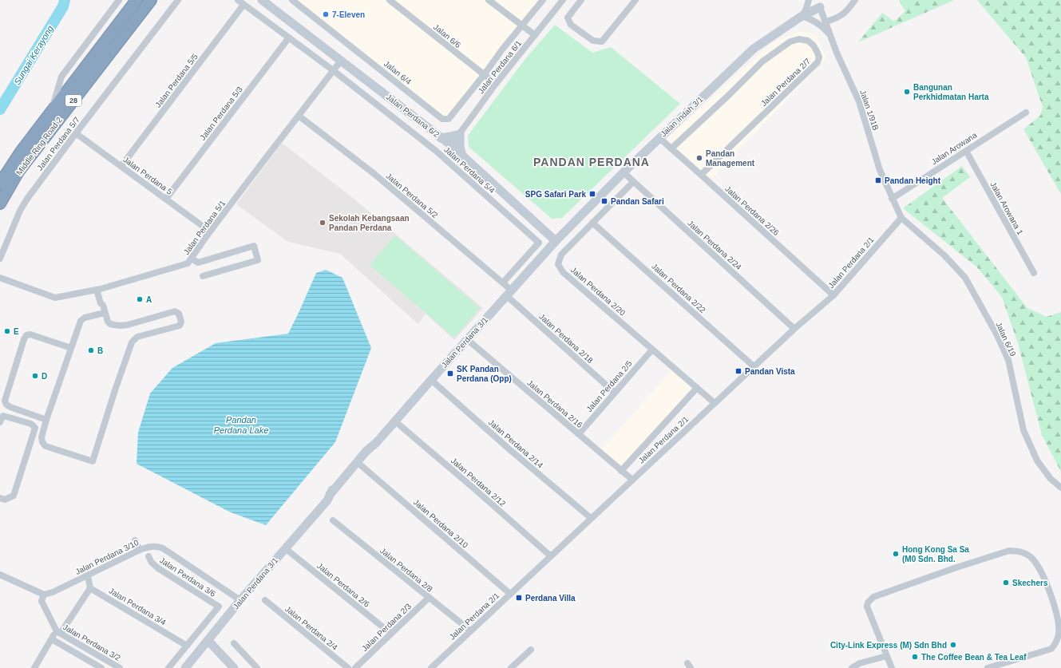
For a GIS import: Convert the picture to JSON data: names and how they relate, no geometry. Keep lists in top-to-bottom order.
{
  "streets": {
    "highway": ["28", "Middle Ring Road 2"],
    "street": [
      "Jalan 6/6",
      "Jalan Perdana 6/1",
      "Jalan 6/4",
      "Jalan Perdana 5/5",
      "Jalan Perdana 2/7",
      "Jalan 1/91B",
      "Jalan Perdana 5/3",
      "Jalan Perdana 6/2",
      "Jalan Indah 3/1",
      "Jalan Perdana 5/7",
      "Jalan Arowana",
      "Jalan Perdana 5/4",
      "Jalan Perdana 5",
      "Jalan Perdana 5/2",
      "Jalan Arowana 1",
      "Jalan Perdana 2/26",
      "Jalan Perdana 5/1",
      "Jalan Perdana 2/24",
      "Jalan Perdana 2/1",
      "Jalan Perdana 2/22",
      "Jalan Perdana 2/20",
      "Jalan Perdana 2/18",
      "Jalan 6/19",
      "Jalan Perdana 3/1",
      "Jalan Perdana 2/5",
      "Jalan Perdana 2/16",
      "Jalan Perdana 2/14",
      "Jalan Perdana 2/12",
      "Jalan Perdana 2/10",
      "Jalan Perdana 3/10",
      "Jalan Perdana 2/8",
      "Jalan Perdana 3/6",
      "Jalan Perdana 2/6",
      "Jalan Perdana 3/4",
      "Jalan Perdana 2/3",
      "Jalan Perdana 2/4",
      "Jalan Perdana 3/2"
    ]
  },
  "crossings": [
    ["Jalan 6/6", "Jalan Perdana 6/1"],
    ["Jalan 6/6", "Jalan 6/4"],
    ["Jalan Perdana 6/1", "Jalan Perdana 6/2"],
    ["Jalan Perdana 5/5", "Jalan Perdana 5/4"],
    ["Jalan Perdana 5/5", "Jalan Perdana 5"],
    ["Jalan Perdana 2/7", "Jalan Perdana 2/26"],
    ["Jalan 1/91B", "Jalan Indah 3/1"],
    ["Jalan 1/91B", "Jalan Arowana"],
    ["Jalan 1/91B", "Jalan Perdana 2/1"],
    ["Jalan 1/91B", "Jalan 6/19"],
    ["Jalan Perdana 5/3", "Jalan Perdana 5/4"],
    ["Jalan Perdana 5/3", "Jalan Perdana 5"],
    ["Jalan Perdana 6/2", "Jalan Indah 3/1"],
    ["Jalan Perdana 6/2", "Jalan Perdana 5/1"],
    ["Jalan Perdana 6/2", "Jalan Perdana 3/1"],
    ["Jalan Indah 3/1", "Jalan Perdana 2/26"],
    ["Jalan Indah 3/1", "Jalan Perdana 2/24"],
    ["Jalan Indah 3/1", "Jalan Perdana 3/1"],
    ["Jalan Perdana 5/7", "Jalan Perdana 5"],
    ["Jalan Arowana", "Jalan Arowana 1"],
    ["Jalan Perdana 5/4", "Jalan Perdana 5/2"],
    ["Jalan Perdana 5/4", "Jalan Perdana 5/1"],
    ["Jalan Perdana 5", "Jalan Perdana 5/1"],
    ["Jalan Perdana 5/2", "Jalan Perdana 5/1"],
    ["Jalan Perdana 5/2", "Jalan Perdana 2/18"],
    ["Jalan Perdana 5/2", "Jalan Perdana 3/1"],
    ["Jalan Perdana 2/26", "Jalan Perdana 2/1"],
    ["Jalan Perdana 2/24", "Jalan Perdana 2/1"],
    ["Jalan Perdana 2/24", "Jalan Perdana 2/20"],
    ["Jalan Perdana 2/1", "Jalan Perdana 2/22"],
    ["Jalan Perdana 2/1", "Jalan Perdana 2/20"],
    ["Jalan Perdana 2/1", "Jalan 6/19"],
    ["Jalan Perdana 2/1", "Jalan Perdana 2/16"],
    ["Jalan Perdana 2/1", "Jalan Perdana 2/14"],
    ["Jalan Perdana 2/1", "Jalan Perdana 2/12"],
    ["Jalan Perdana 2/1", "Jalan Perdana 2/10"],
    ["Jalan Perdana 2/1", "Jalan Perdana 2/8"],
    ["Jalan Perdana 2/22", "Jalan Perdana 2/20"],
    ["Jalan Perdana 2/20", "Jalan Perdana 2/5"],
    ["Jalan Perdana 2/18", "Jalan Perdana 3/1"],
    ["Jalan Perdana 2/18", "Jalan Perdana 2/5"],
    ["Jalan Perdana 3/1", "Jalan Perdana 2/16"],
    ["Jalan Perdana 3/1", "Jalan Perdana 2/14"],
    ["Jalan Perdana 3/1", "Jalan Perdana 2/12"],
    ["Jalan Perdana 3/1", "Jalan Perdana 2/10"],
    ["Jalan Perdana 3/1", "Jalan Perdana 3/10"],
    ["Jalan Perdana 3/1", "Jalan Perdana 2/6"],
    ["Jalan Perdana 2/5", "Jalan Perdana 2/16"],
    ["Jalan Perdana 3/10", "Jalan Perdana 3/2"],
    ["Jalan Perdana 2/8", "Jalan Perdana 2/3"],
    ["Jalan Perdana 3/6", "Jalan Perdana 3/4"],
    ["Jalan Perdana 2/6", "Jalan Perdana 2/3"]
  ],
  "districts": ["PANDAN PERDANA"],
  "water": ["Sungai Kerayong", "Pandan Perdana Lake"],
  "places": {
    "other": [
      "7-Eleven",
      "Bangunan Perkhidmatan Harta",
      "Pandan Management",
      "Sekolah Kebangsaan Pandan Perdana",
      "A",
      "E",
      "B",
      "D",
      "Hong Kong Sa Sa (M0 Sdn. Bhd.",
      "Skechers",
      "City-Link Express (M) Sdn Bhd",
      "The Coffee Bean & Tea Leaf"
    ],
    "transit": [
      "Pandan Height",
      "SPG Safari Park",
      "Pandan Safari",
      "Pandan Vista",
      "SK Pandan Perdana (Opp)",
      "Perdana Villa"
    ]
  }
}
